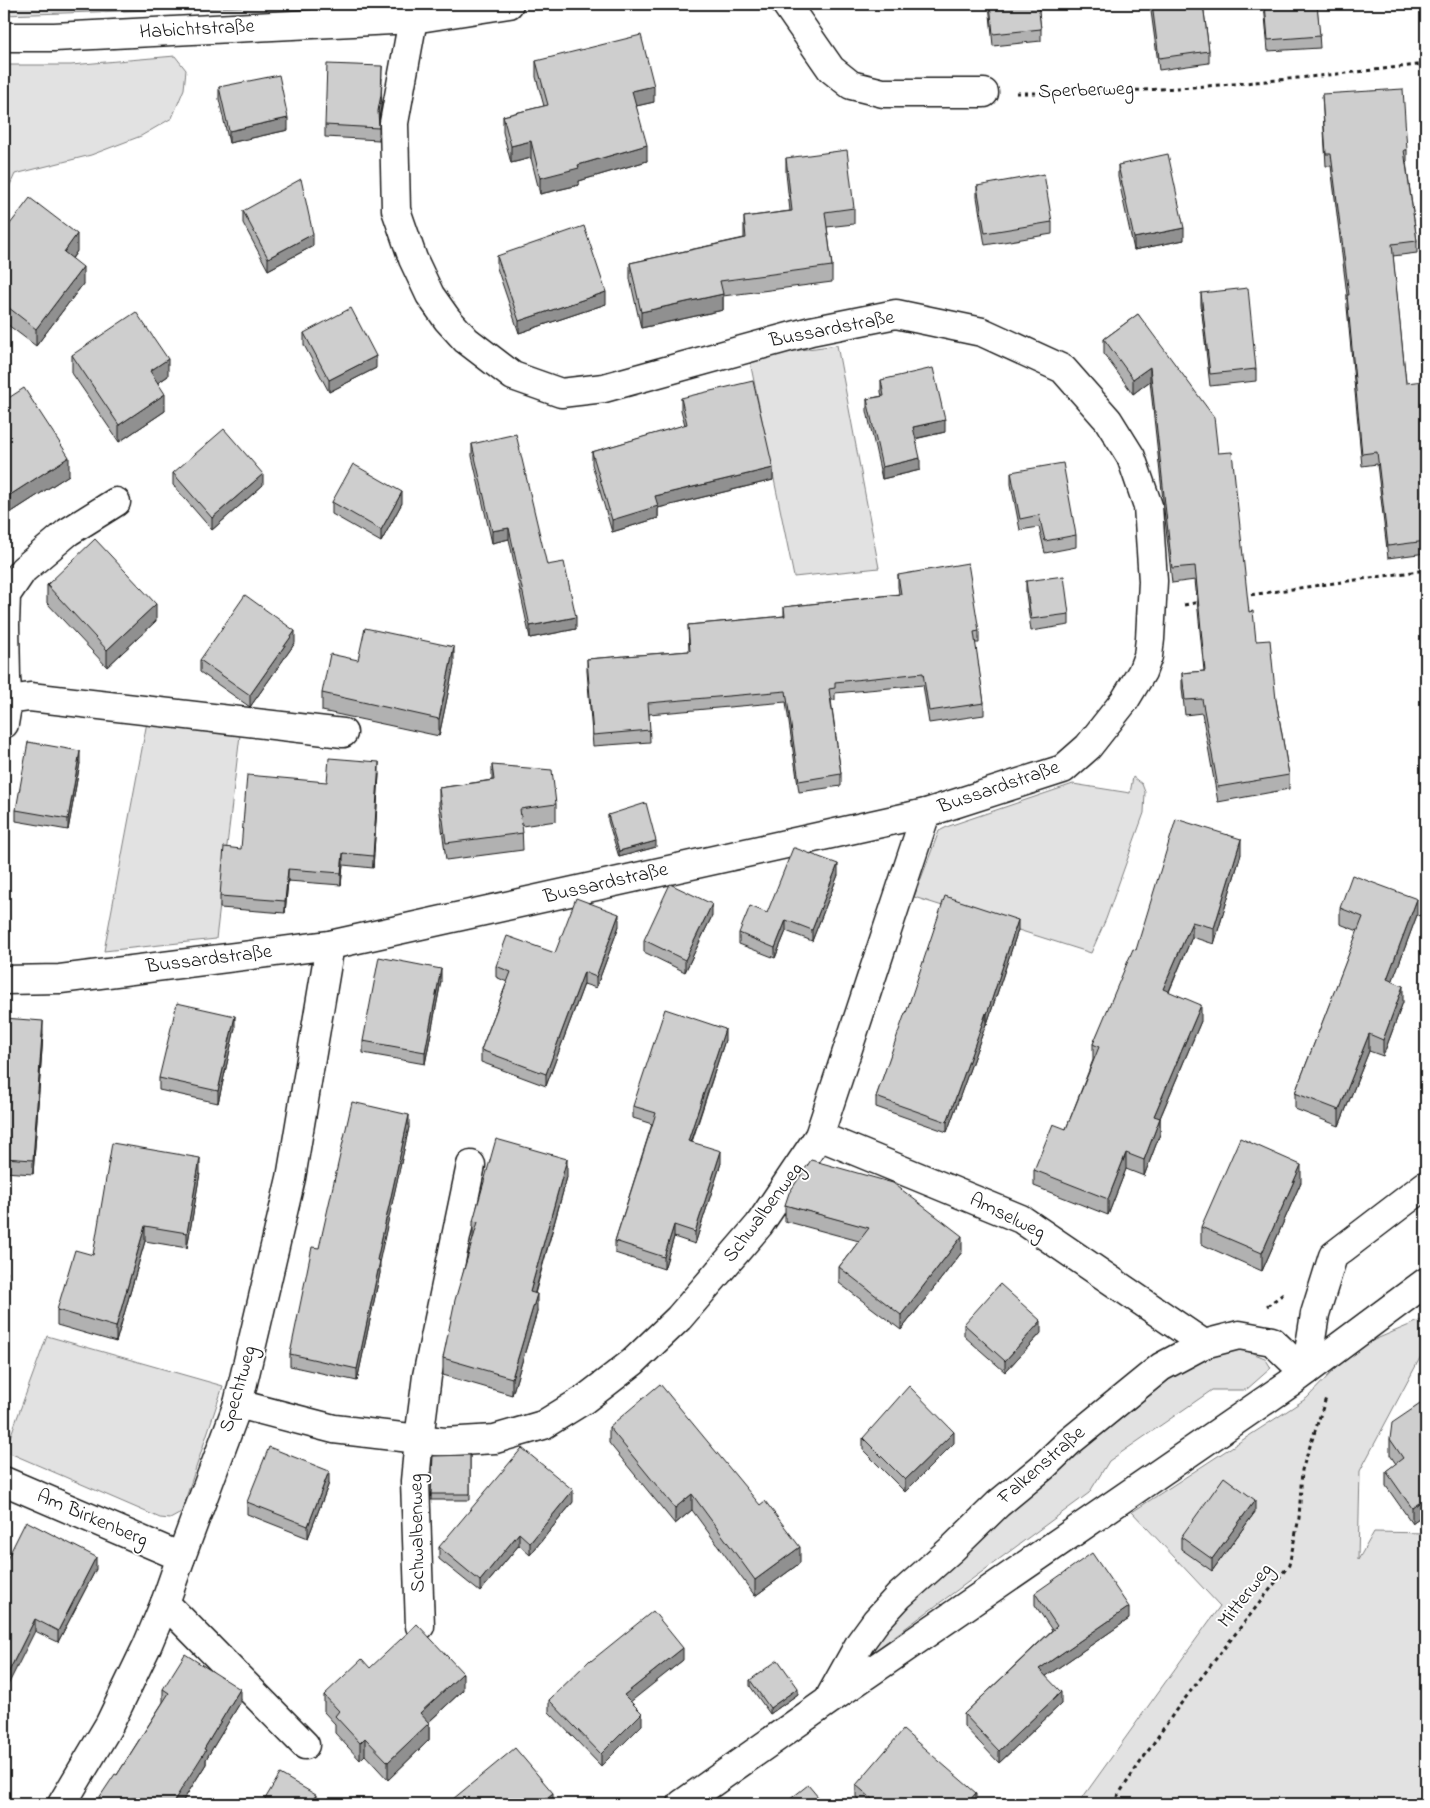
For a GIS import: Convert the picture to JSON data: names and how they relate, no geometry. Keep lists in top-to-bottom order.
{
  "streets": {
    "street": [
      "Habichtstraße",
      "Bussardstraße",
      "Schwalbenweg",
      "Amselweg",
      "Spechtweg",
      "Falkenstraße",
      "Am Birkenberg"
    ],
    "path": ["Sperberweg", "Mitterweg"]
  },
  "crossings": [
    ["Habichtstraße", "Bussardstraße"],
    ["Bussardstraße", "Schwalbenweg"],
    ["Bussardstraße", "Spechtweg"],
    ["Schwalbenweg", "Amselweg"],
    ["Schwalbenweg", "Spechtweg"],
    ["Amselweg", "Falkenstraße"],
    ["Spechtweg", "Am Birkenberg"]
  ]
}
